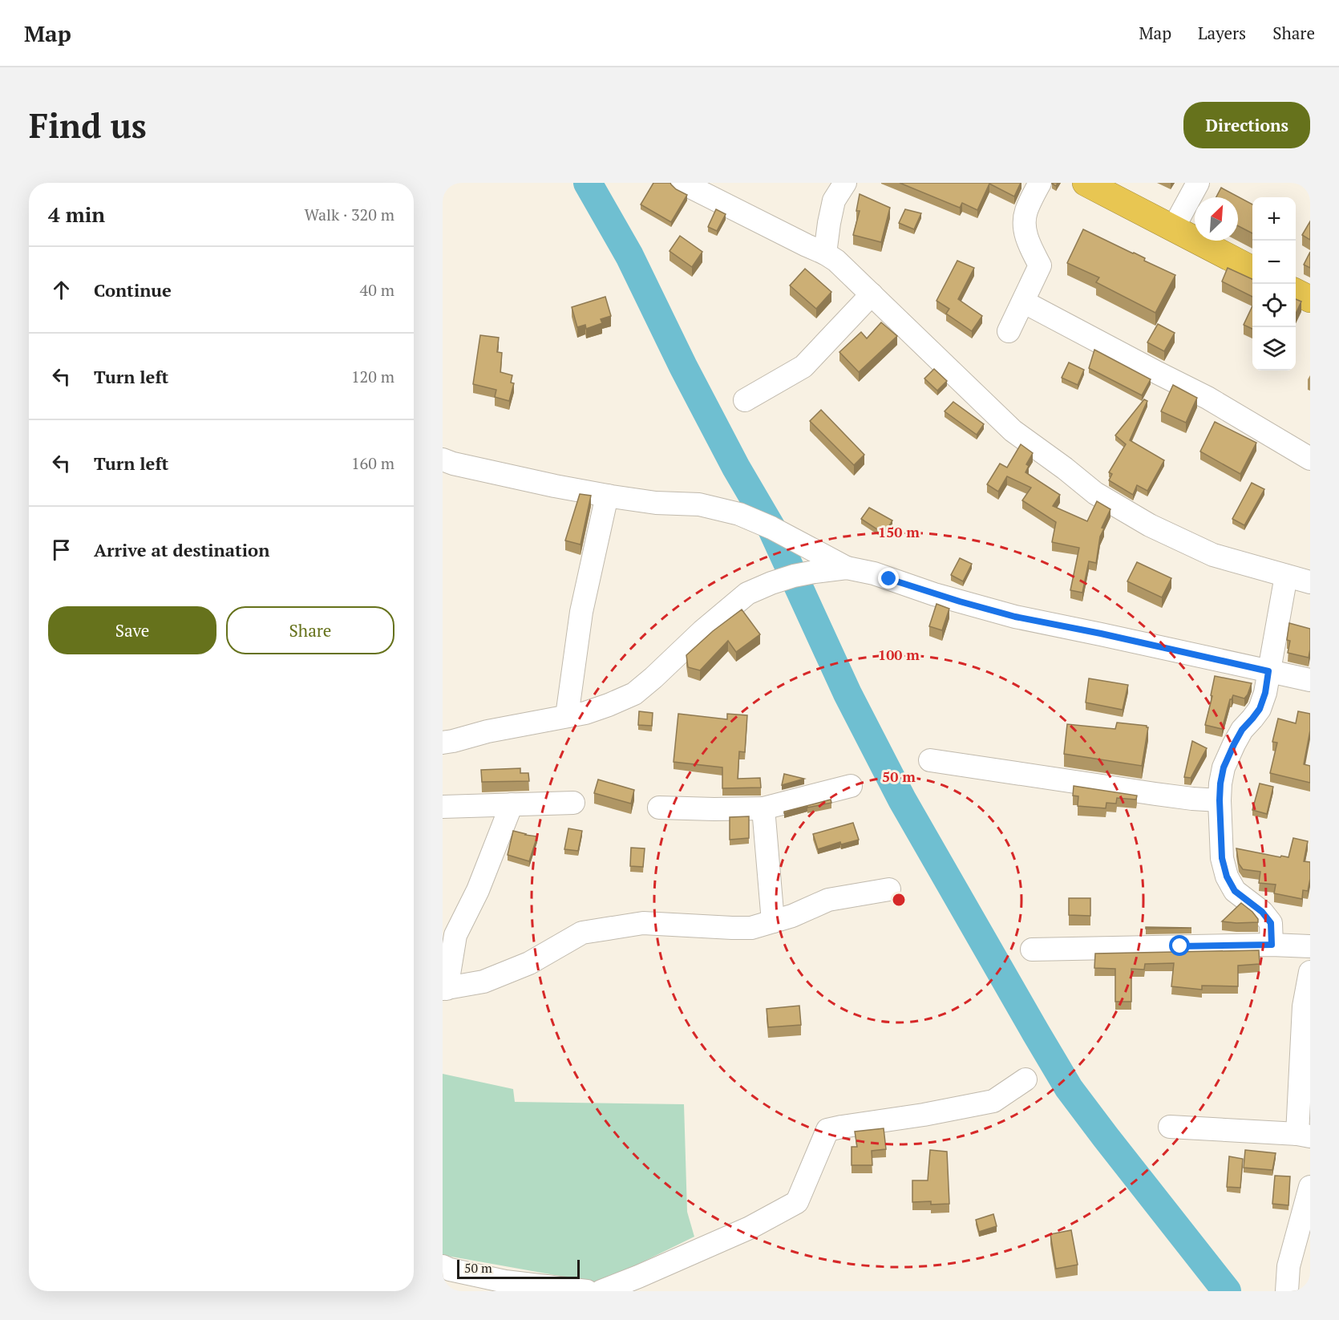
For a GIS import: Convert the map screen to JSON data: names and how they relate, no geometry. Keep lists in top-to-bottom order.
{
  "scale_bar": "50 m",
  "north": "top right",
  "page": {
    "header": "Map",
    "nav": ["Map", "Layers", "Share"],
    "buttons": [
      "Directions",
      ["Save", "Share"]
    ],
    "title": "Find us",
    "heading": ["4 min", "Walk · 320 m"],
    "map_buttons": ["+", "−"],
    "list": [
      ["Continue", "40 m"],
      ["Turn left", "120 m"],
      ["Turn left", "160 m"],
      "Arrive at destination"
    ],
    "scale": "50 m"
  },
  "rings": ["150 m", "100 m", "50 m"]
}
